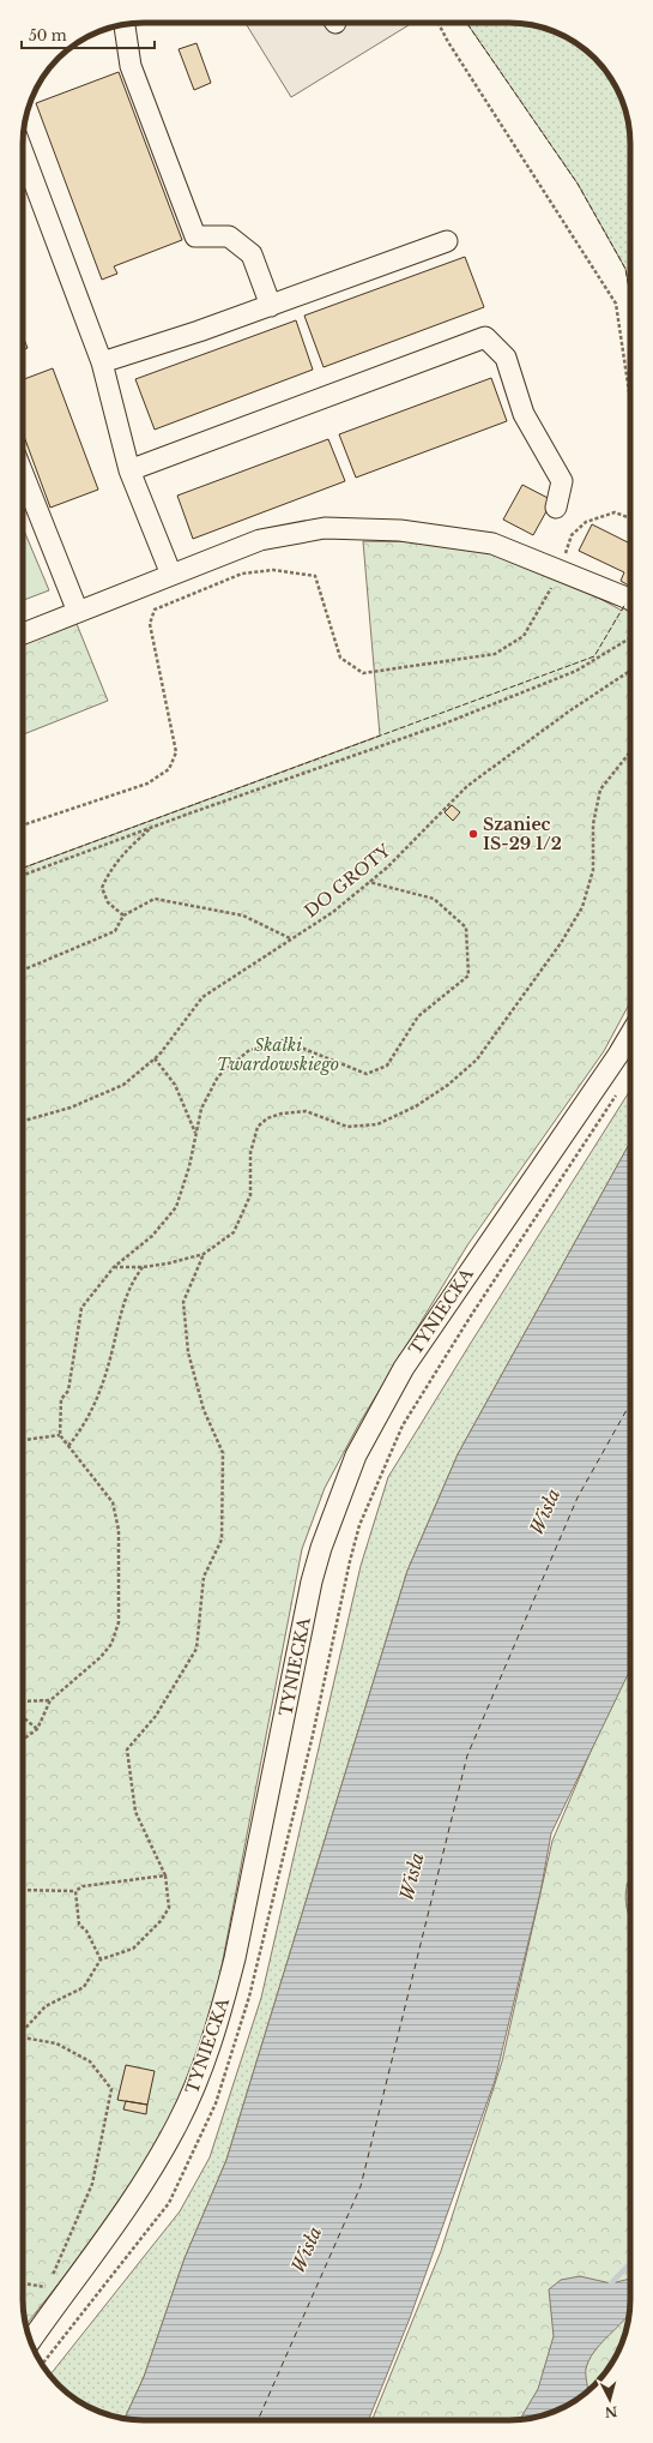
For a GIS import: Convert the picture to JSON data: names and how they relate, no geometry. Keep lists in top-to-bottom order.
{
  "streets": {
    "street": ["TYNIECKA"],
    "path": ["DO GROTY"]
  },
  "water": ["Wisła"],
  "parks": ["Skałki Twardowskiego"],
  "places": ["Szaniec IS-29 1/2"],
  "scale_bar": "50 m",
  "north": "bottom"
}
